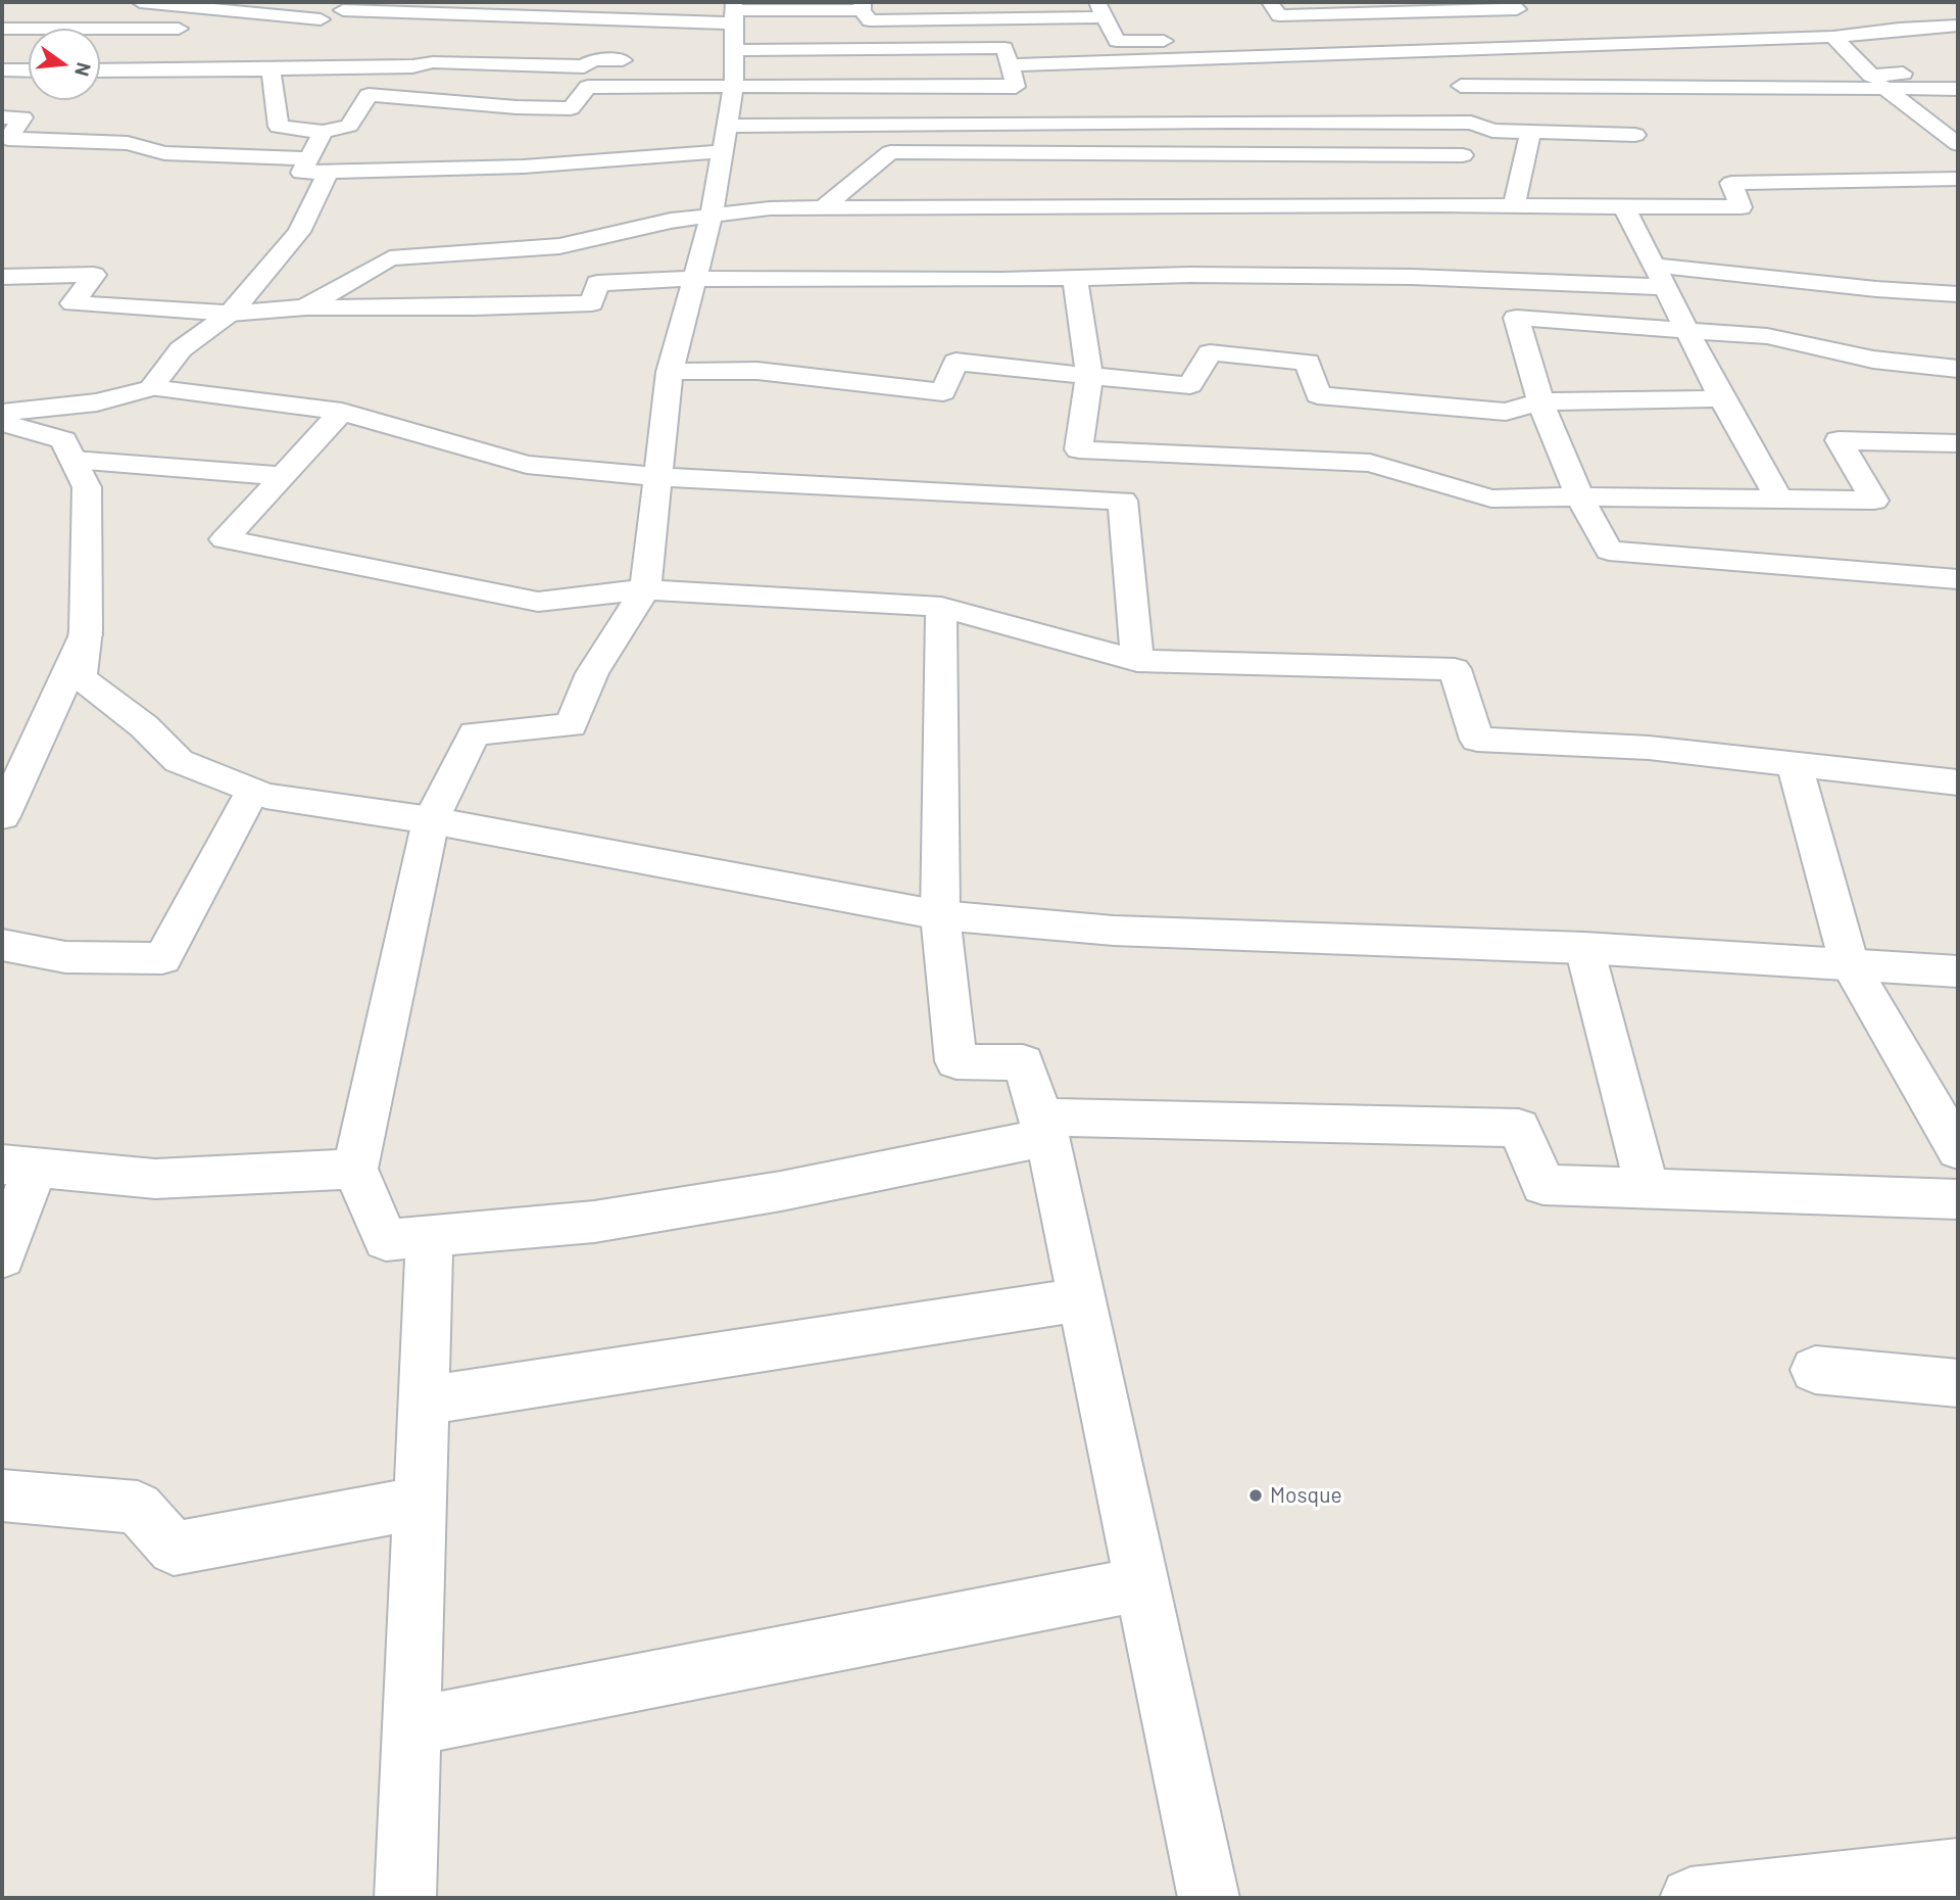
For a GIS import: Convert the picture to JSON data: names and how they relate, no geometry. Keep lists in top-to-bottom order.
{
  "places": ["Mosque"],
  "north": "right"
}
